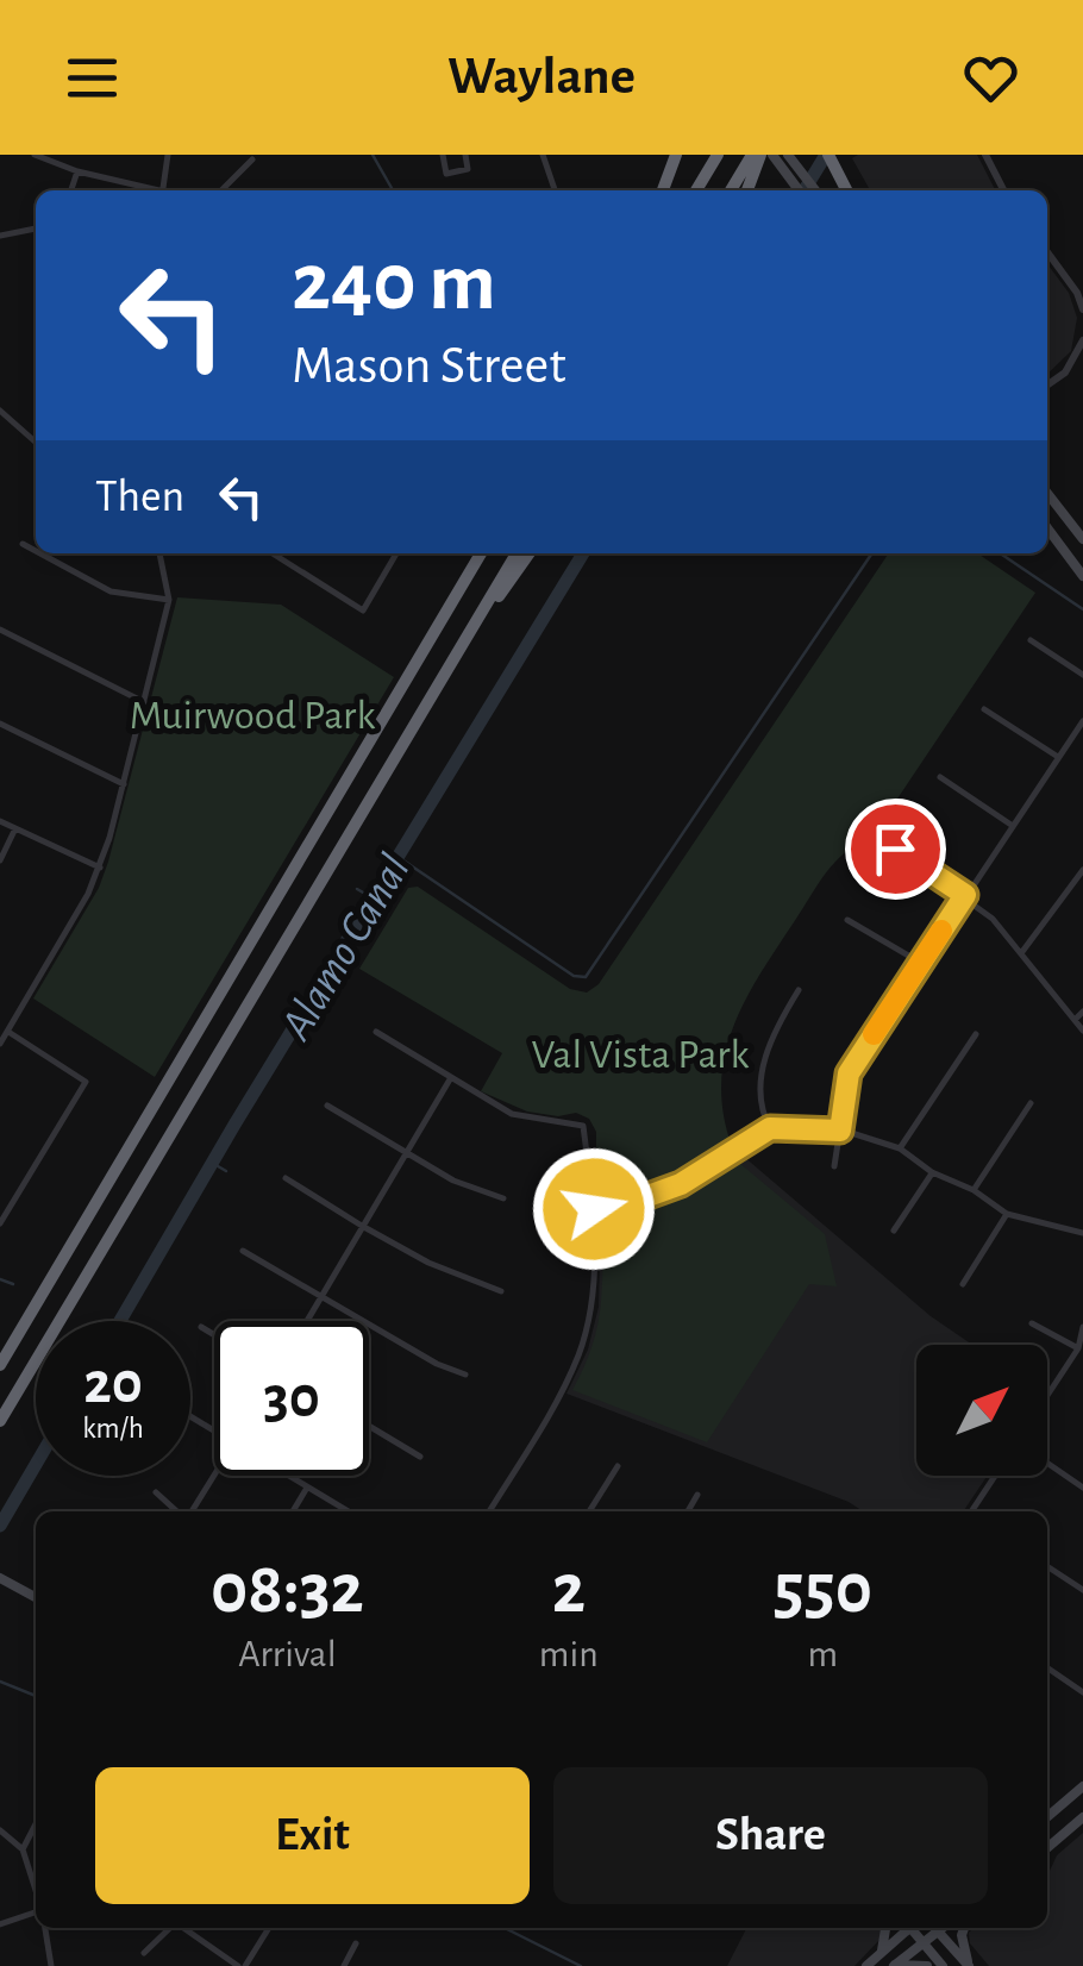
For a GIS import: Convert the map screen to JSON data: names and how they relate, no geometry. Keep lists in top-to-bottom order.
{
  "water": ["Alamo Canal"],
  "parks": ["Muirwood Park", "Val Vista Park"],
  "north": "top right",
  "page": {
    "header": "Waylane",
    "turn": ["240 m", "Mason Street"],
    "then": "Then",
    "speed": "20 km/h",
    "limit": "30",
    "eta": [
      "08:32",
      "Arrival",
      "2",
      "min",
      "550",
      "m"
    ],
    "buttons": ["Exit", "Share"]
  }
}
